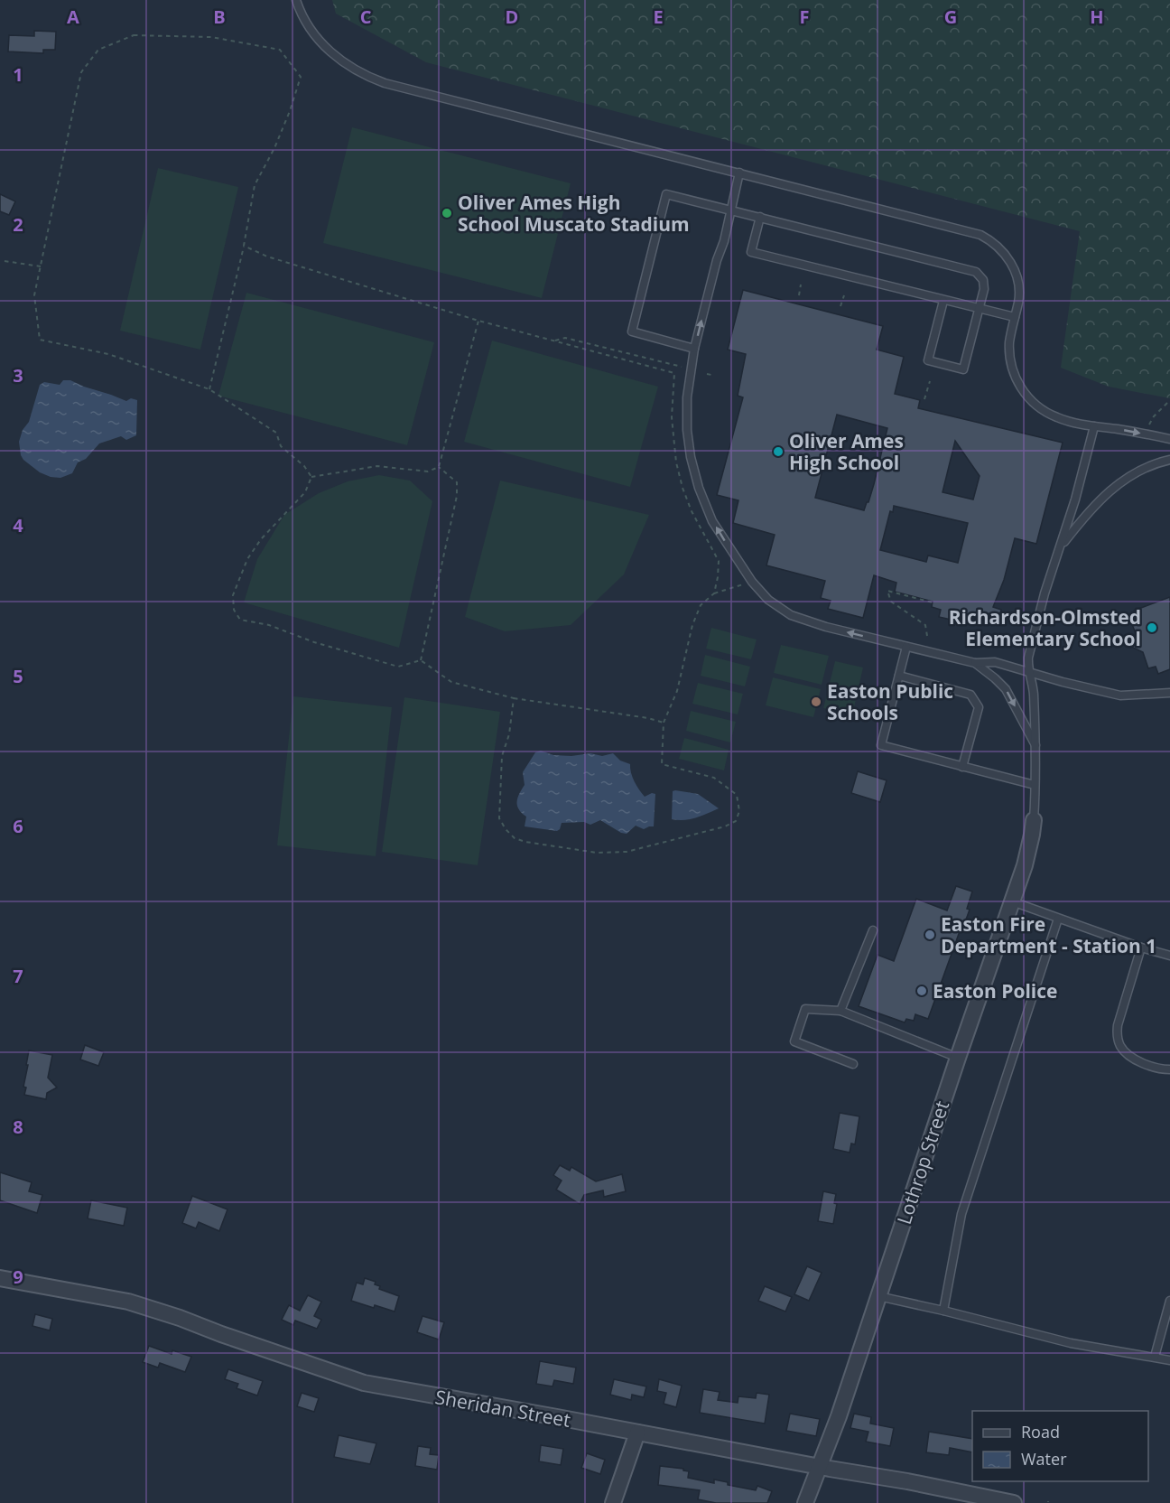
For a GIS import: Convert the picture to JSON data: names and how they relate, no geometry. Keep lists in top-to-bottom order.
{
  "streets": {
    "street": ["Lothrop Street", "Sheridan Street"]
  },
  "crossings": [
    ["Lothrop Street", "Sheridan Street"]
  ],
  "places": [
    "Oliver Ames High School Muscato Stadium",
    "Oliver Ames High School",
    "Richardson-Olmsted Elementary School",
    "Easton Public Schools",
    "Easton Fire Department - Station 1",
    "Easton Police"
  ],
  "legend": ["Road", "Water"],
  "grid": {
    "columns": [
      "A",
      "B",
      "C",
      "D",
      "E",
      "F",
      "G",
      "H"
    ],
    "rows": [
      "1",
      "2",
      "3",
      "4",
      "5",
      "6",
      "7",
      "8",
      "9"
    ]
  }
}
